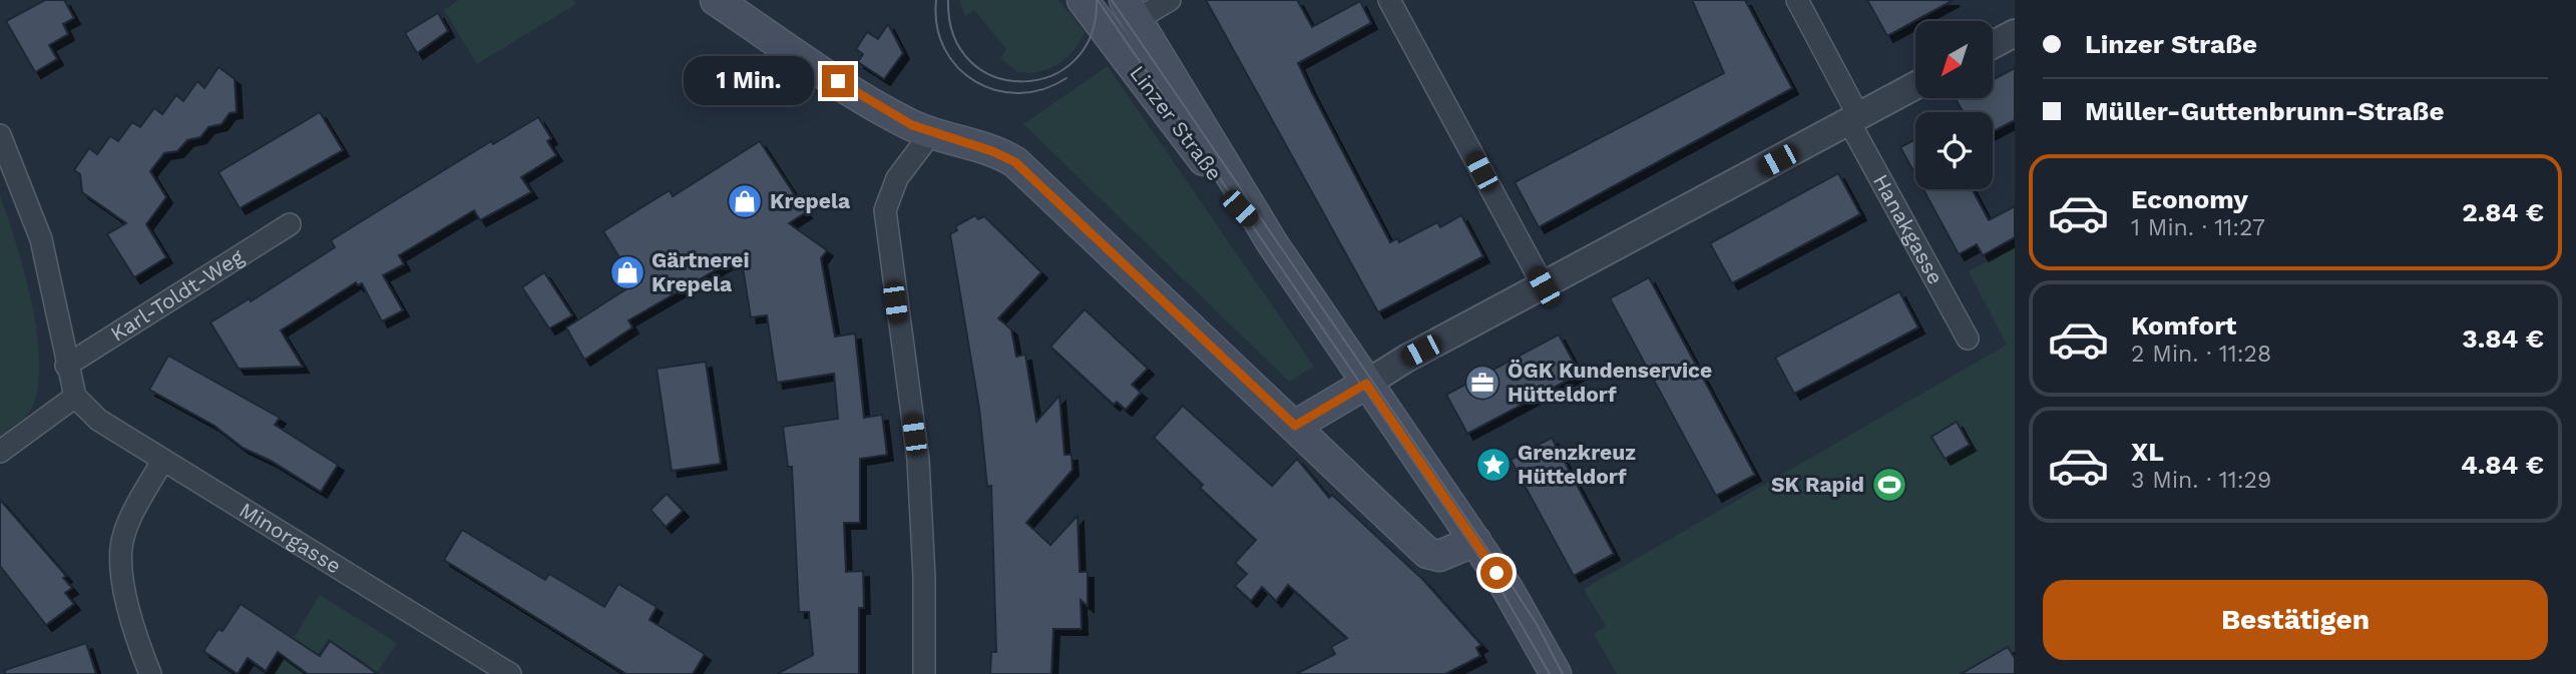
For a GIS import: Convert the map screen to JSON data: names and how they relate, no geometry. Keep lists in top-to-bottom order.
{
  "streets": {
    "main road": ["Linzer Straße"],
    "street": ["Hanakgasse", "Karl-Toldt-Weg", "Minorgasse"]
  },
  "places": {
    "shop": ["Krepela", "Gärtnerei Krepela"],
    "office": ["ÖGK Kundenservice Hütteldorf"],
    "place": ["Grenzkreuz Hütteldorf"],
    "sports": ["SK Rapid"]
  },
  "north": "bottom left",
  "page": {
    "banner": ["Linzer Straße", "Müller-Guttenbrunn-Straße"],
    "bubble": "1 Min.",
    "list": [
      {
        "name": "Economy",
        "note": "1 Min. · 11:27",
        "value": "2.84 €"
      },
      {
        "name": "Komfort",
        "note": "2 Min. · 11:28",
        "value": "3.84 €"
      },
      {
        "name": "XL",
        "note": "3 Min. · 11:29",
        "value": "4.84 €"
      }
    ],
    "buttons": "Bestätigen"
  }
}
